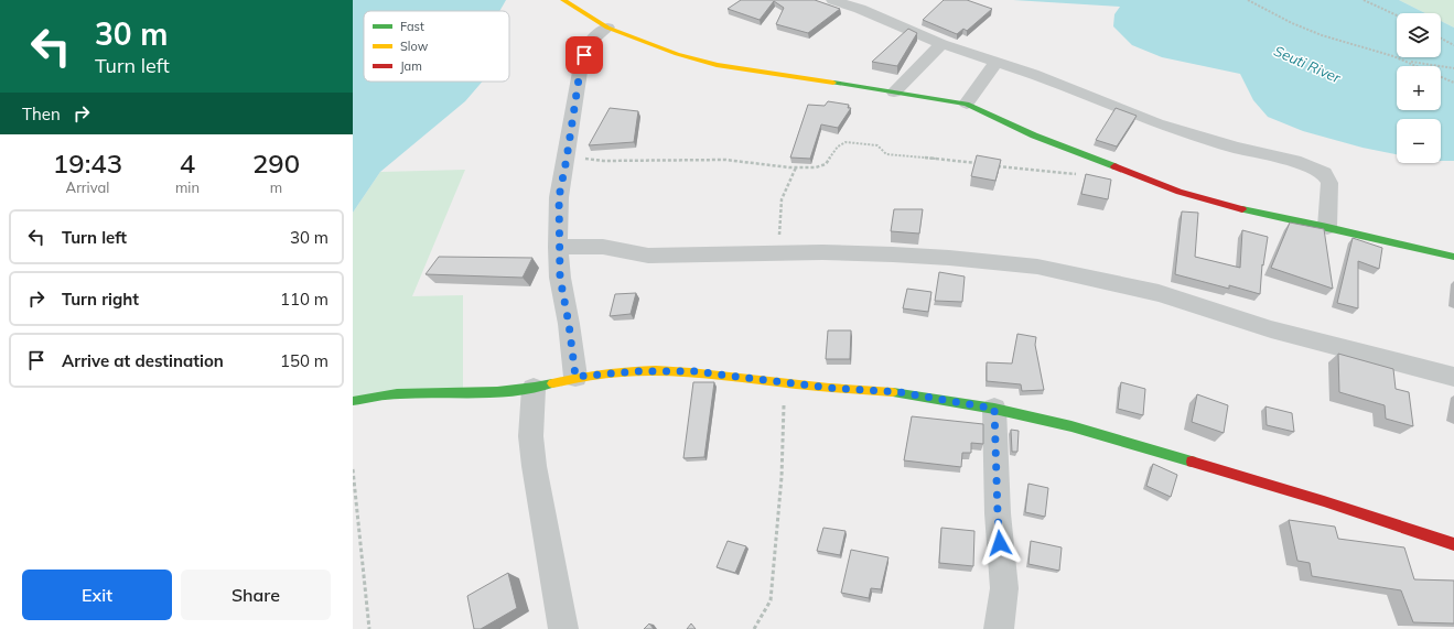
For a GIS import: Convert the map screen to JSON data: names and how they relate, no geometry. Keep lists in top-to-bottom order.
{
  "water": ["Seuti River"],
  "legend": ["Fast", "Slow", "Jam"],
  "page": {
    "turn": ["30 m", "Turn left"],
    "map_buttons": ["+", "−"],
    "then": "Then",
    "eta": [
      "19:43",
      "Arrival",
      "4",
      "min",
      "290",
      "m"
    ],
    "list": [
      {
        "name": "Turn left",
        "value": "30 m"
      },
      {
        "name": "Turn right",
        "value": "110 m"
      },
      {
        "name": "Arrive at destination",
        "value": "150 m"
      }
    ],
    "buttons": ["Exit", "Share"]
  }
}
